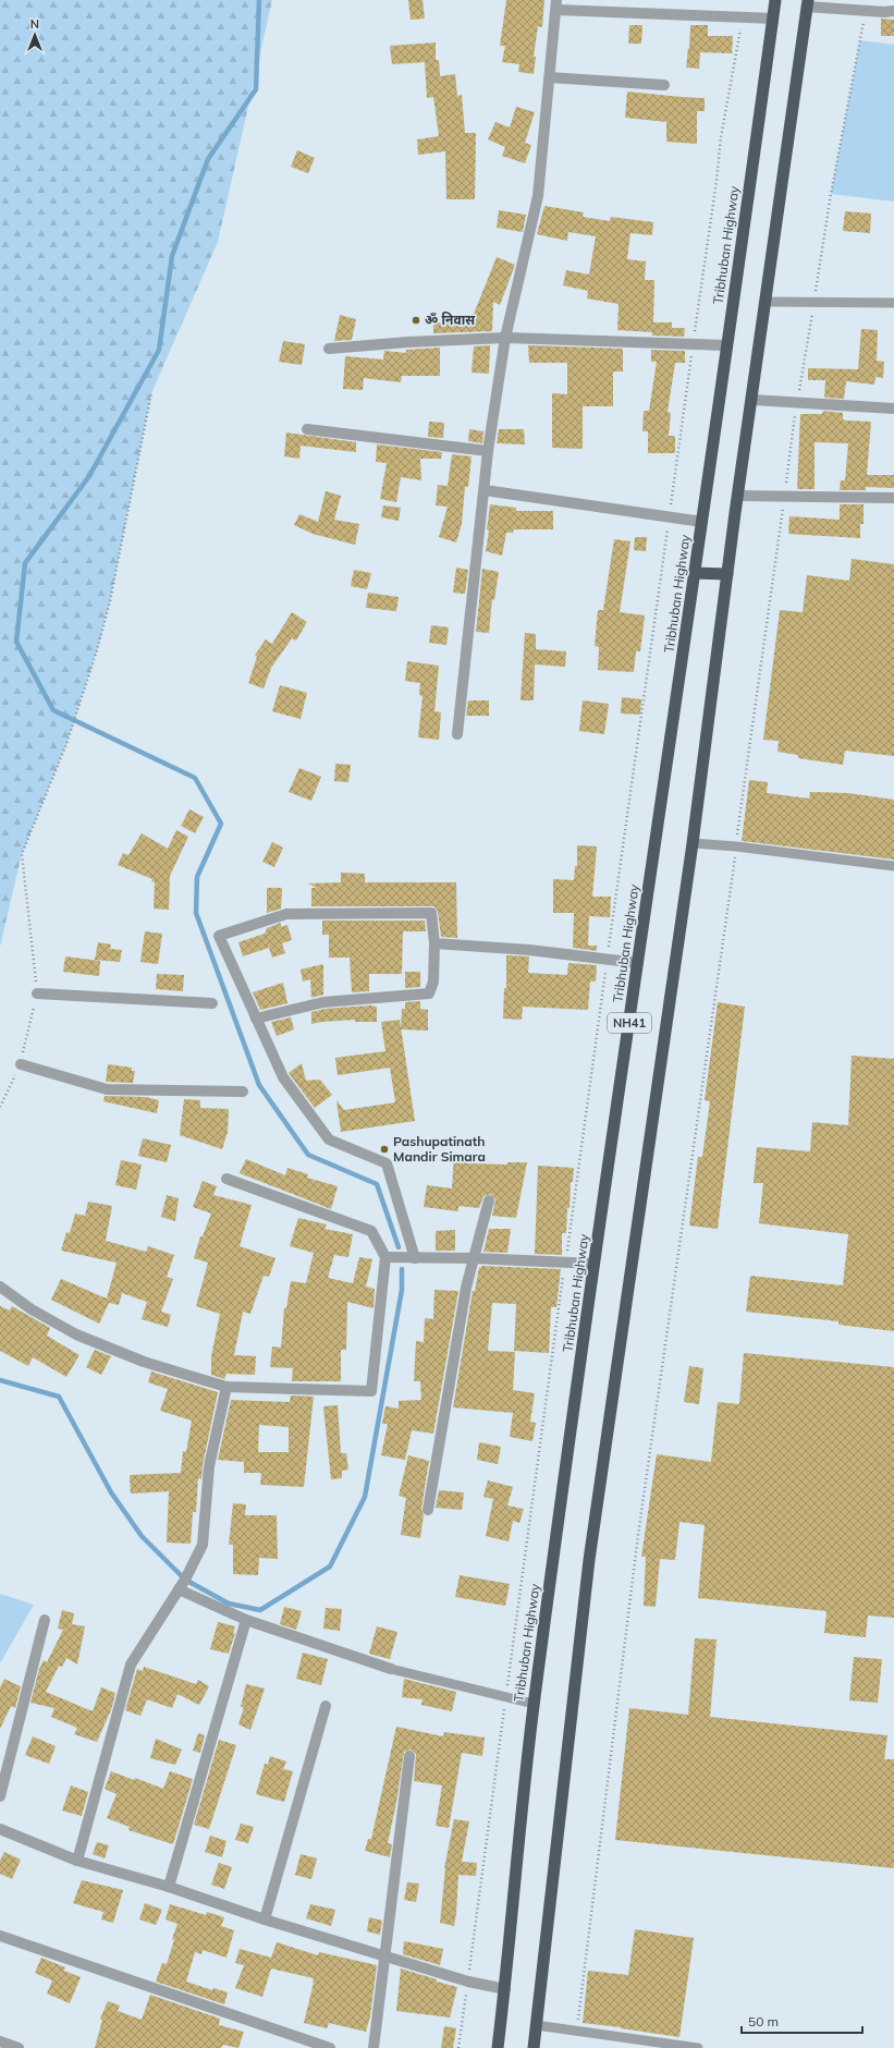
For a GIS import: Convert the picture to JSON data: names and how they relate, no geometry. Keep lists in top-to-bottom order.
{
  "streets": {
    "highway": ["Tribhuban Highway", "NH41"]
  },
  "places": ["ॐ निवास", "Pashupatinath Mandir Simara"],
  "scale_bar": "50 m",
  "north": "top"
}
